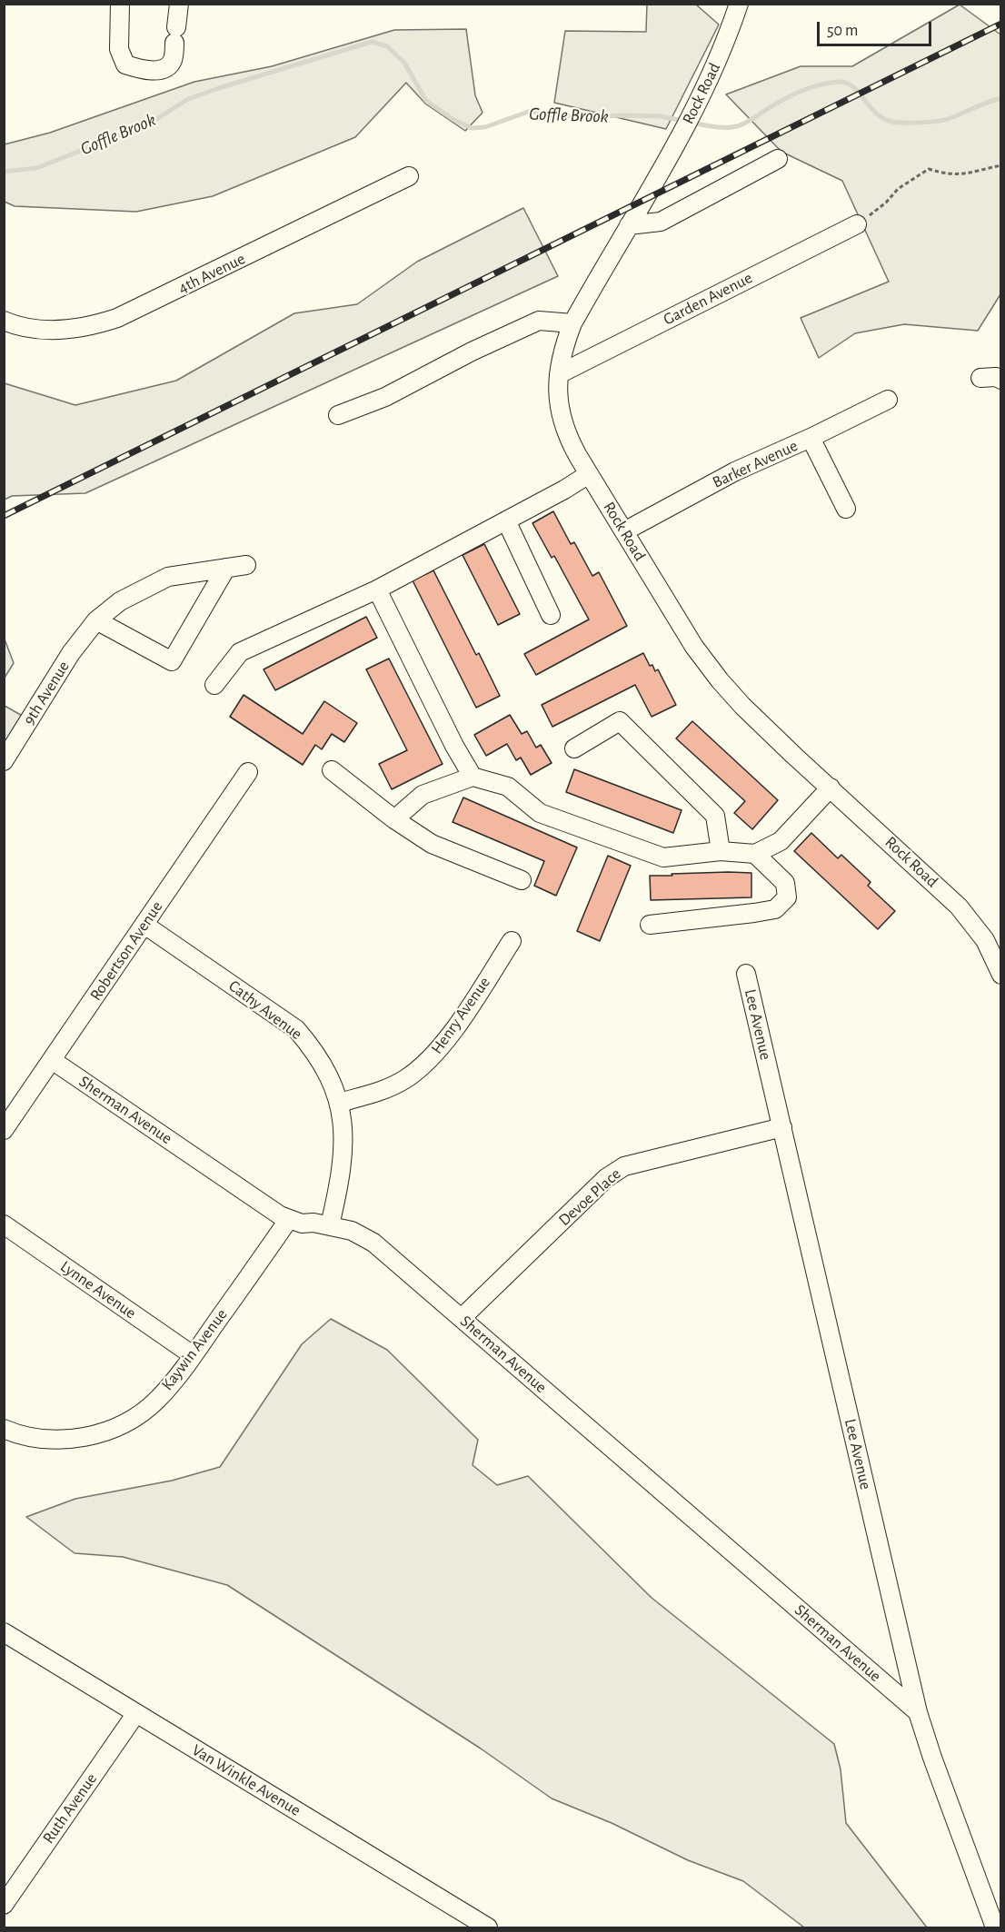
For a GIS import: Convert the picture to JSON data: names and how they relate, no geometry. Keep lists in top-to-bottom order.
{
  "streets": {
    "street": [
      "Rock Road",
      "4th Avenue",
      "Garden Avenue",
      "Barker Avenue",
      "9th Avenue",
      "Robertson Avenue",
      "Cathy Avenue",
      "Henry Avenue",
      "Lee Avenue",
      "Sherman Avenue",
      "Devoe Place",
      "Lynne Avenue",
      "Kaywin Avenue",
      "Van Winkle Avenue",
      "Ruth Avenue"
    ]
  },
  "crossings": [
    ["Rock Road", "Garden Avenue"],
    ["Rock Road", "Barker Avenue"],
    ["Robertson Avenue", "Cathy Avenue"],
    ["Robertson Avenue", "Sherman Avenue"],
    ["Cathy Avenue", "Henry Avenue"],
    ["Cathy Avenue", "Sherman Avenue"],
    ["Lee Avenue", "Sherman Avenue"],
    ["Lee Avenue", "Devoe Place"],
    ["Sherman Avenue", "Devoe Place"],
    ["Sherman Avenue", "Kaywin Avenue"],
    ["Lynne Avenue", "Kaywin Avenue"],
    ["Van Winkle Avenue", "Ruth Avenue"]
  ],
  "water": ["Goffle Brook"],
  "scale_bar": "50 m"
}
